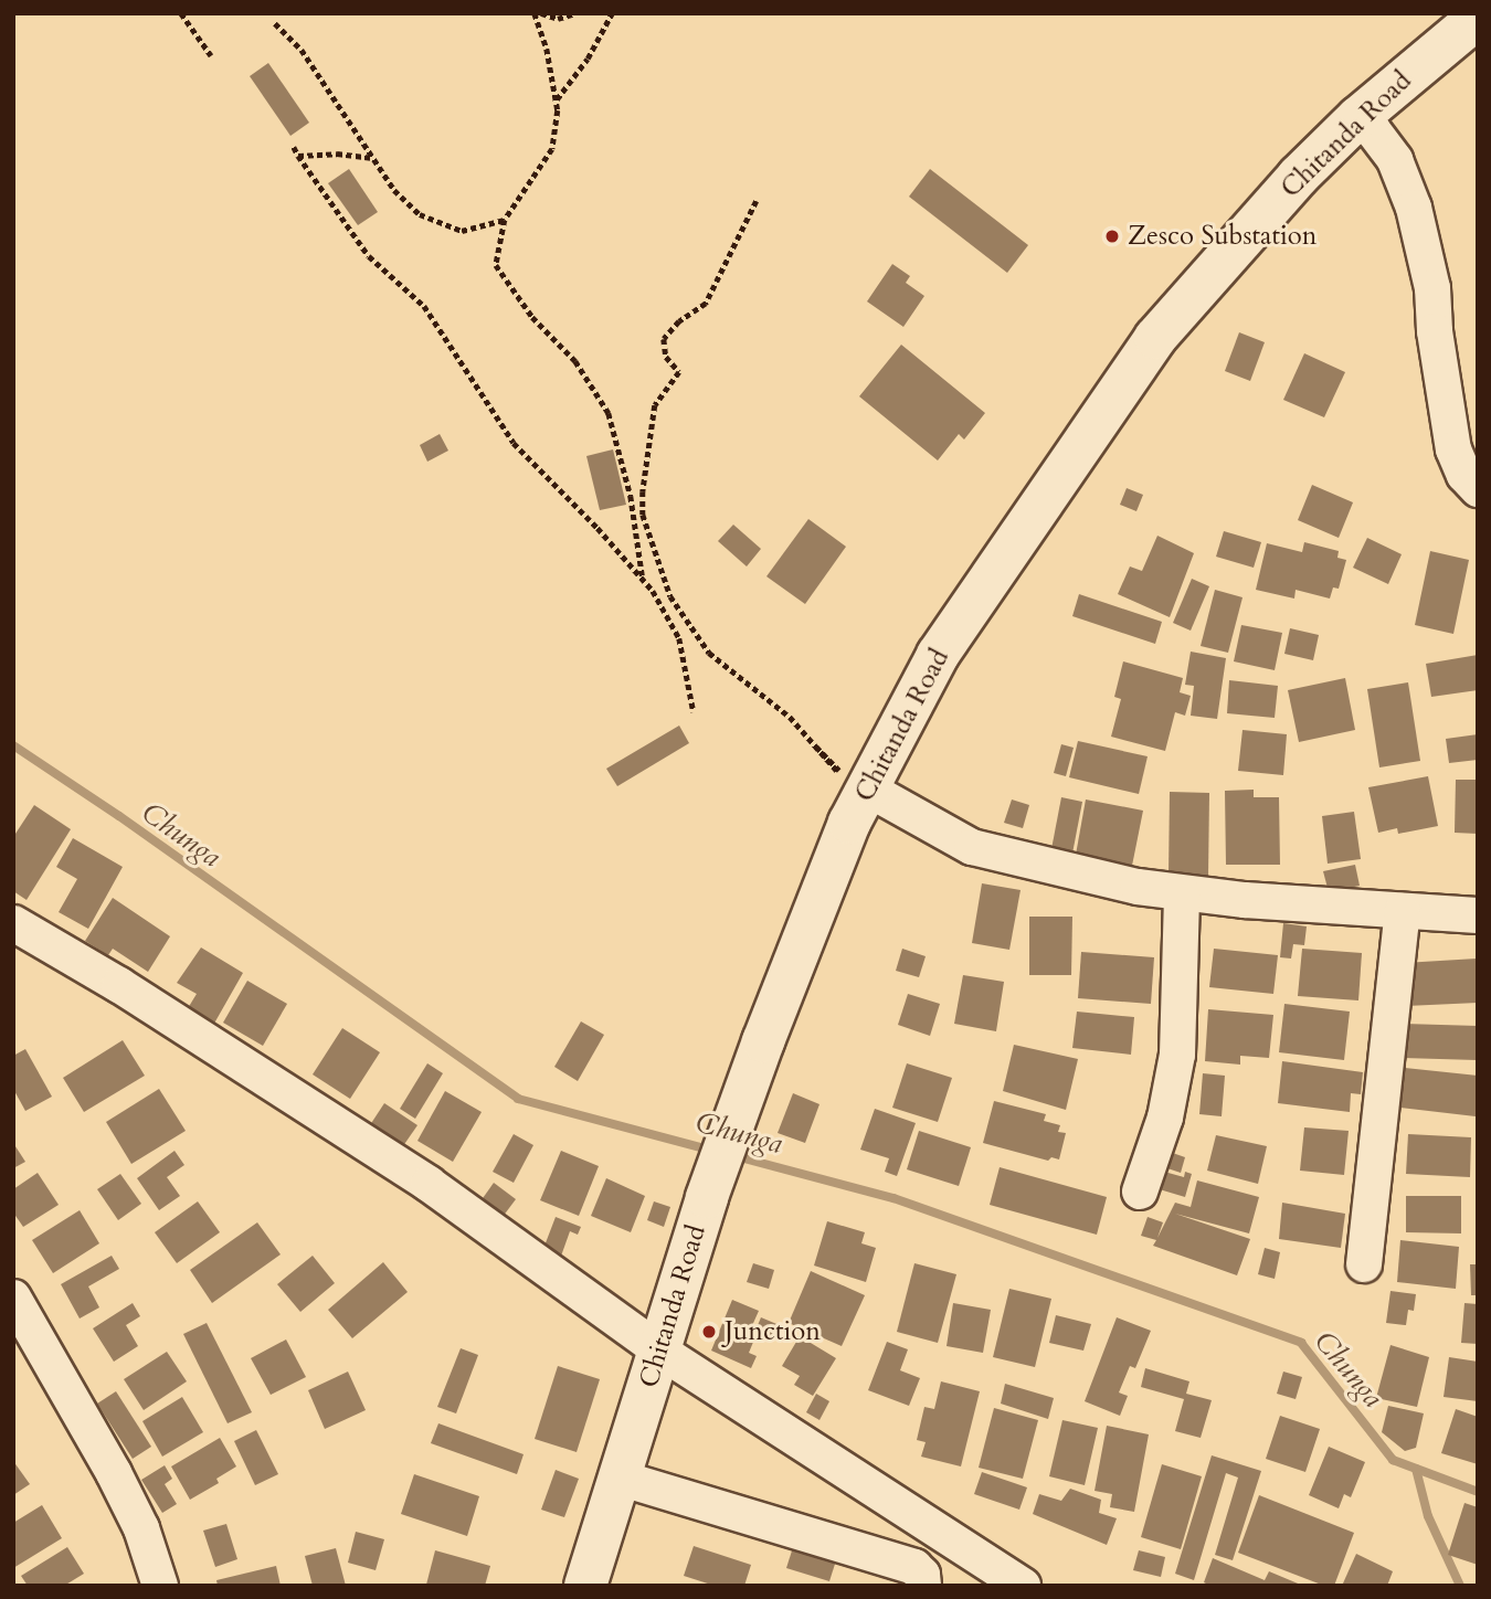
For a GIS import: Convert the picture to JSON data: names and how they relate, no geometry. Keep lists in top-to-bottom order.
{
  "streets": {
    "street": ["Chitanda Road"]
  },
  "water": ["Chunga"],
  "places": ["Zesco Substation", "Junction"]
}
